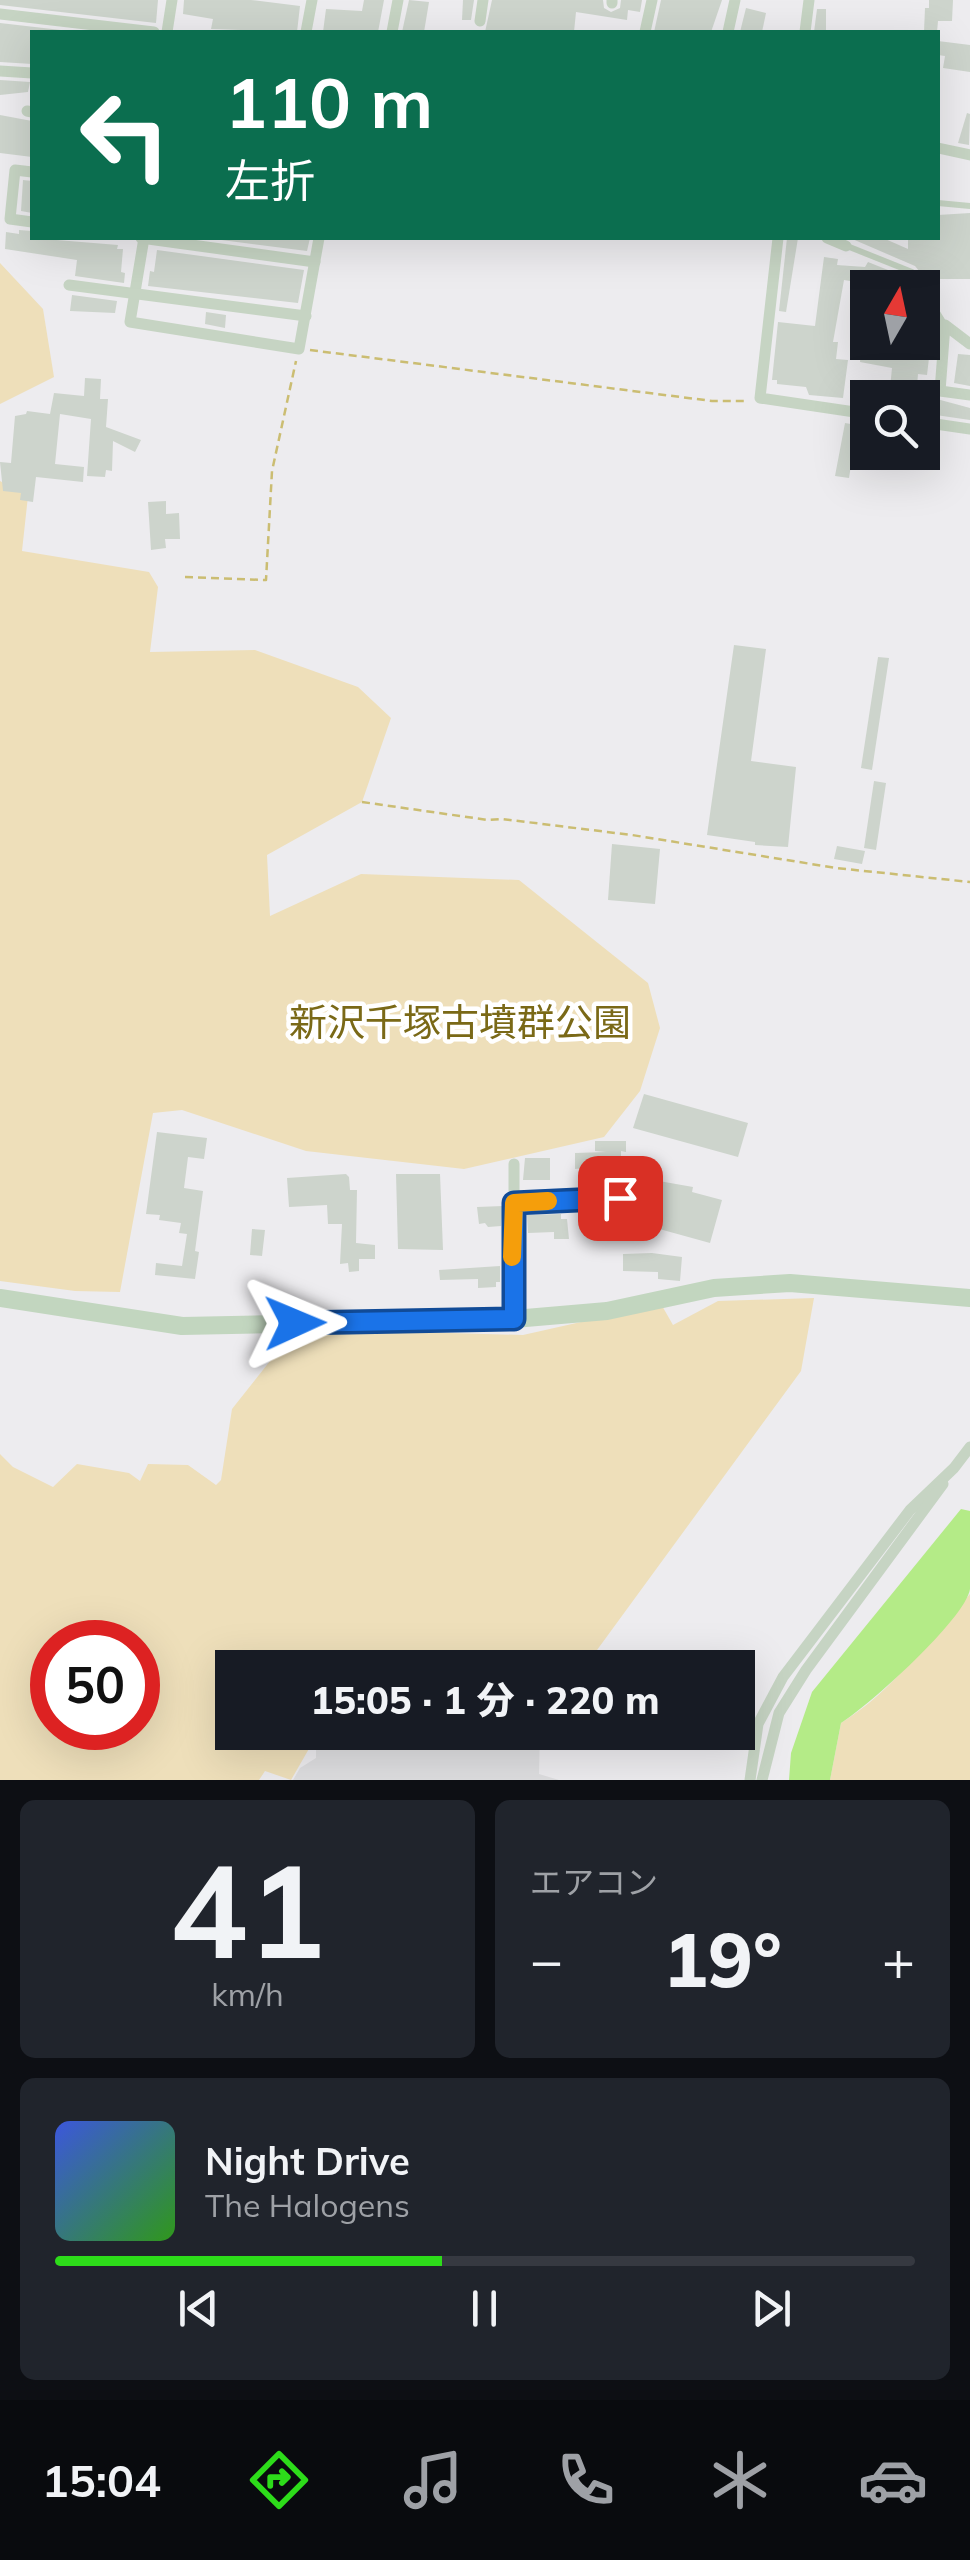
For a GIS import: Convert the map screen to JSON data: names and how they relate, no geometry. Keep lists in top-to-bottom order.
{
  "parks": ["新沢千塚古墳群公園"],
  "north": "top",
  "page": {
    "turn": ["110 m", "左折"],
    "limit": "50",
    "trip": "15:05 · 1 分 · 220 m",
    "tile": [
      ["41", "km/h"],
      "エアコン"
    ],
    "heat": ["−", "19°", "+"],
    "song": ["Night Drive", "The Halogens"],
    "tabs": "15:04"
  }
}
